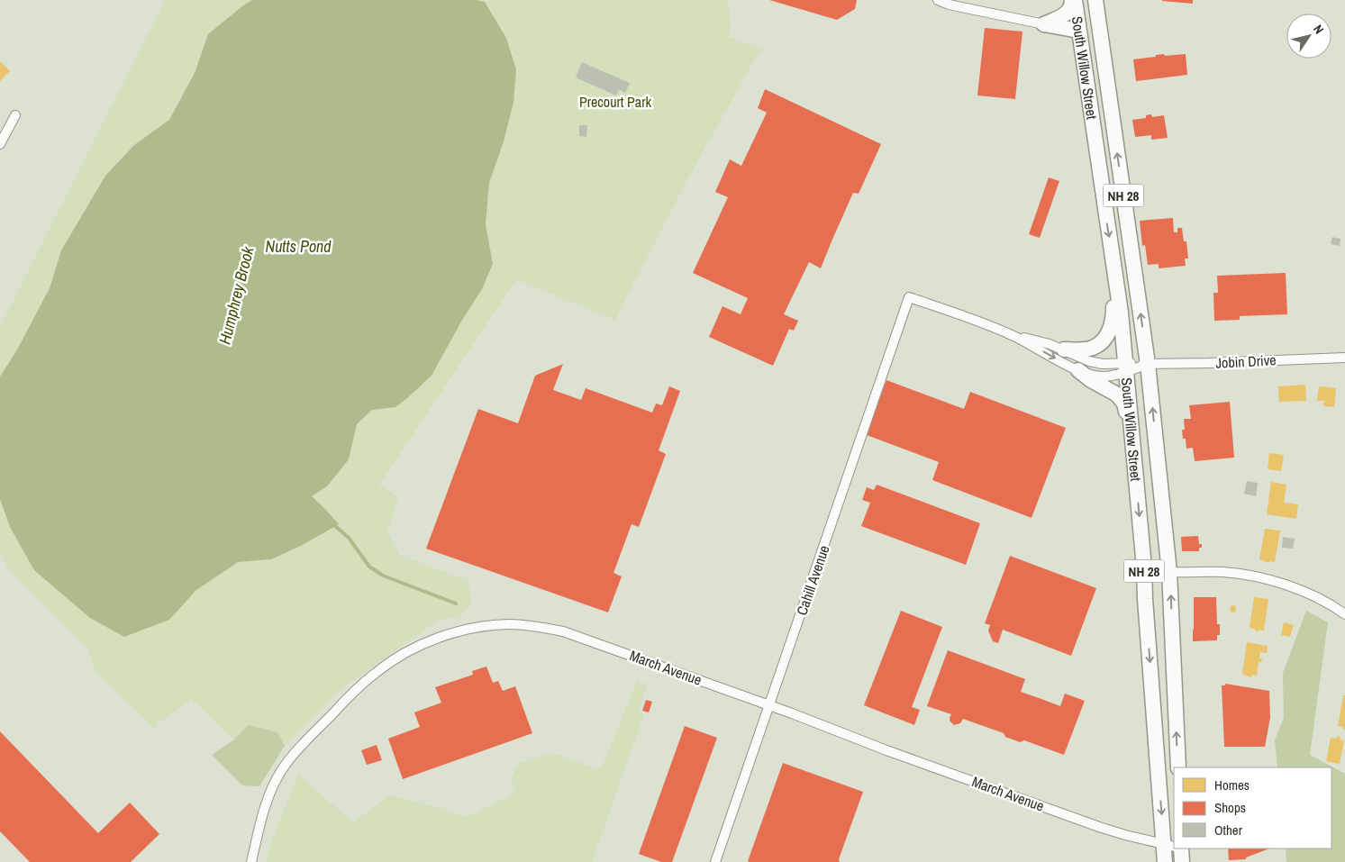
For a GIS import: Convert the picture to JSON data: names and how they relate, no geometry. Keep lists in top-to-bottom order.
{
  "streets": {
    "main road": ["South Willow Street", "NH 28"],
    "street": ["Jobin Drive", "Cahill Avenue", "March Avenue"]
  },
  "crossings": [
    ["South Willow Street", "Jobin Drive"],
    ["South Willow Street", "March Avenue"],
    ["Cahill Avenue", "March Avenue"]
  ],
  "water": ["Nutts Pond", "Humphrey Brook"],
  "parks": ["Precourt Park"],
  "legend": ["Homes", "Shops", "Other"],
  "north": "top right"
}
